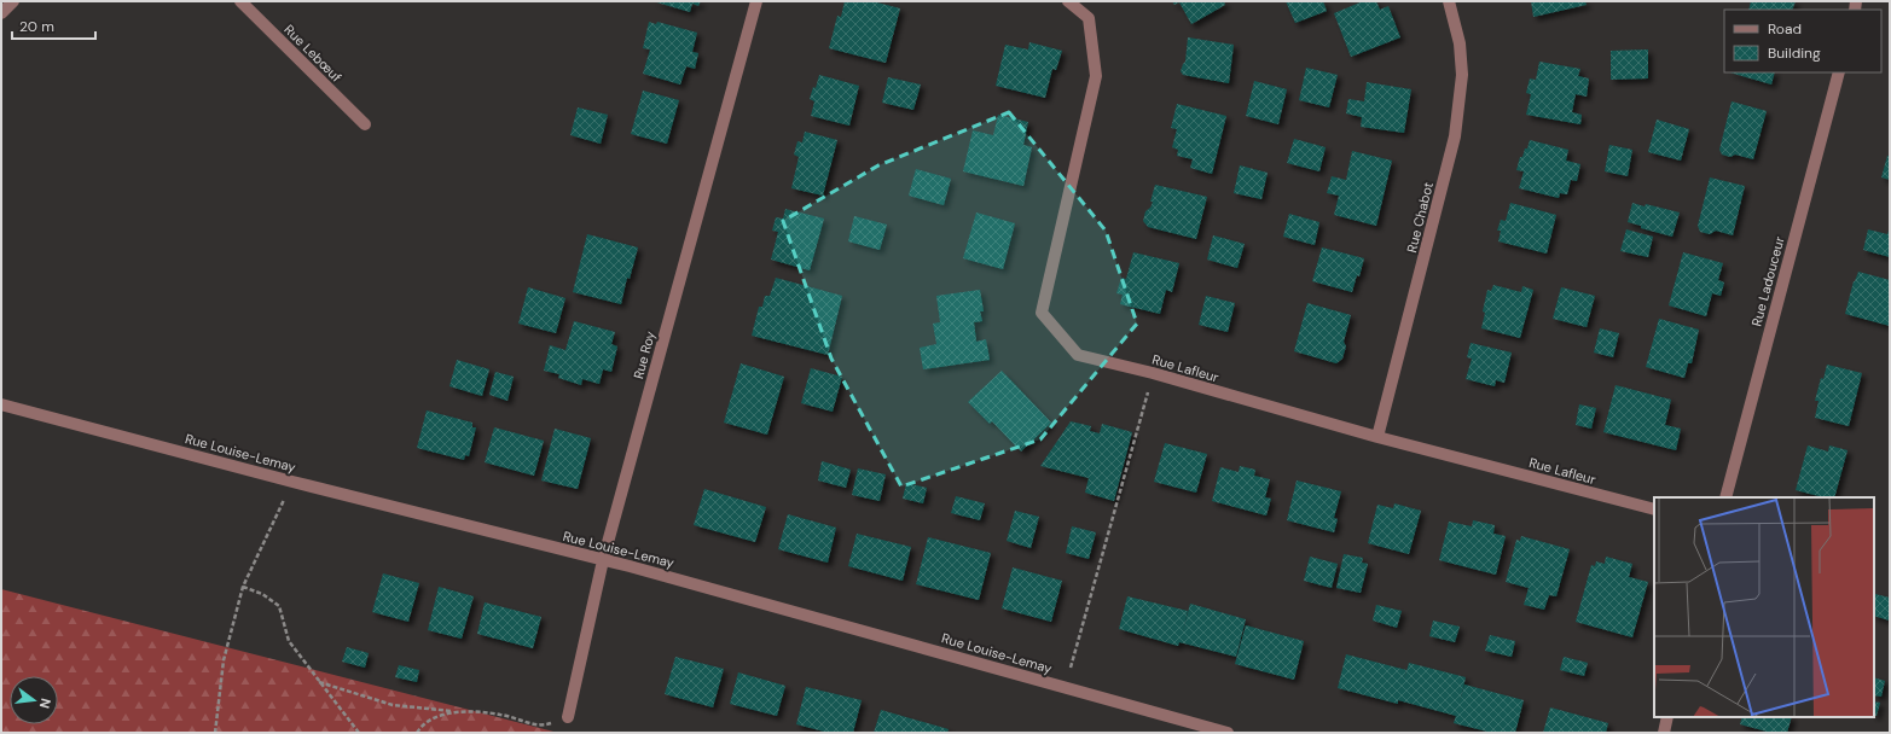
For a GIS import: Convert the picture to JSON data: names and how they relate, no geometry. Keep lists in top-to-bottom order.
{
  "streets": {
    "street": [
      "Rue Lebœuf",
      "Rue Chabot",
      "Rue Ladouceur",
      "Rue Roy",
      "Rue Lafleur",
      "Rue Louise-Lemay"
    ]
  },
  "crossings": [
    ["Rue Chabot", "Rue Lafleur"],
    ["Rue Roy", "Rue Louise-Lemay"]
  ],
  "legend": ["Road", "Building"],
  "scale_bar": "20 m",
  "north": "right"
}
